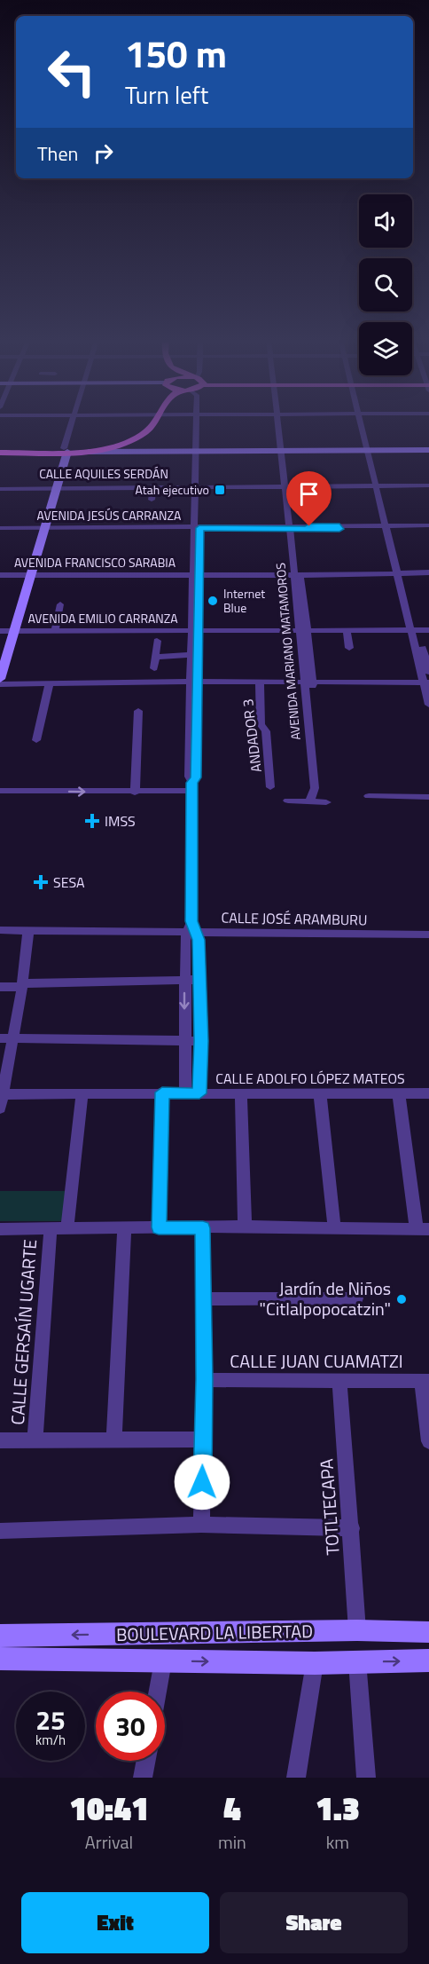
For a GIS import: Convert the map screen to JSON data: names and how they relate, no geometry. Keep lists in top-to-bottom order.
{
  "streets": {
    "main road": ["BOULEVARD LA LIBERTAD"],
    "street": [
      "CALLE AQUILES SERDÁN",
      "AVENIDA JESÚS CARRANZA",
      "AVENIDA FRANCISCO SARABIA",
      "AVENIDA EMILIO CARRANZA",
      "AVENIDA MARIANO MATAMOROS",
      "ANDADOR 3",
      "CALLE JOSÉ ARAMBURU",
      "CALLE ADOLFO LÓPEZ MATEOS",
      "CALLE GERSAÍN UGARTE",
      "CALLE JUAN CUAMATZI",
      "TOTLTECAPA"
    ]
  },
  "crossings": [
    ["CALLE AQUILES SERDÁN", "AVENIDA MARIANO MATAMOROS"],
    ["AVENIDA JESÚS CARRANZA", "AVENIDA MARIANO MATAMOROS"],
    ["AVENIDA FRANCISCO SARABIA", "AVENIDA MARIANO MATAMOROS"],
    ["AVENIDA EMILIO CARRANZA", "AVENIDA MARIANO MATAMOROS"],
    ["CALLE JUAN CUAMATZI", "TOTLTECAPA"],
    ["TOTLTECAPA", "BOULEVARD LA LIBERTAD"]
  ],
  "places": {
    "transit": ["Atah ejecutivo"],
    "other": ["Internet Blue", "Jardín de Niños \"Citlalpopocatzin\""],
    "health": ["IMSS", "SESA"]
  },
  "page": {
    "turn": ["150 m", "Turn left"],
    "then": "Then",
    "speed": "25 km/h",
    "limit": "30",
    "eta": [
      "10:41",
      "Arrival",
      "4",
      "min",
      "1.3",
      "km"
    ],
    "buttons": ["Exit", "Share"]
  }
}
